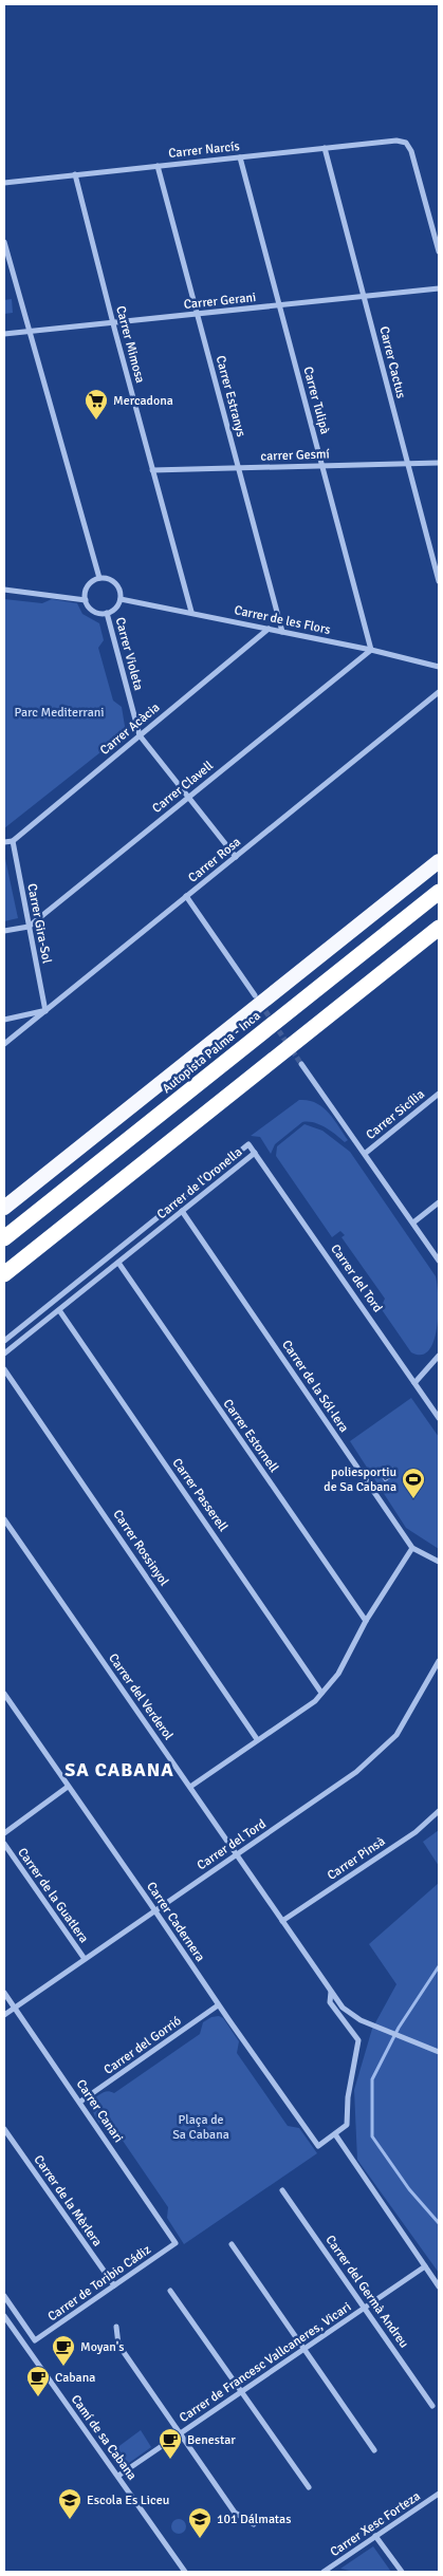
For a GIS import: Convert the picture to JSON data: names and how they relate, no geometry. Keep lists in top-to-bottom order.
{
  "streets": {
    "highway": ["Autopista Palma - Inca"],
    "street": [
      "Carrer Narcís",
      "Carrer Gerani",
      "Carrer Mimosa",
      "Carrer Cactus",
      "Carrer Estranys",
      "Carrer Tulipà",
      "carrer Gesmí",
      "Carrer de les Flors",
      "Carrer Violeta",
      "Carrer Acàcia",
      "Carrer Clavell",
      "Carrer Rosa",
      "Carrer Gira-Sol",
      "Carrer Sicília",
      "Carrer de l'Oronella",
      "Carrer del Tord",
      "Carrer de la Sól·lera",
      "Carrer Estornell",
      "Carrer Passerell",
      "Carrer Rossinyol",
      "Carrer del Verderol",
      "Carrer Pinsà",
      "Carrer de la Guatlera",
      "Carrer Cadernera",
      "Carrer del Gorrió",
      "Carrer Canari",
      "Carrer de la Mèrlera",
      "Carrer de Toribio Cádiz",
      "Carrer del Germà Andreu",
      "Carrer de Francesc Vallcaneres, Vicari",
      "Camí de sa Cabana",
      "Carrer Xesc Forteza"
    ]
  },
  "crossings": [
    ["Carrer Narcís", "Carrer Mimosa"],
    ["Carrer Narcís", "Carrer Cactus"],
    ["Carrer Narcís", "Carrer Estranys"],
    ["Carrer Narcís", "Carrer Tulipà"],
    ["Carrer Gerani", "Carrer Mimosa"],
    ["Carrer Gerani", "Carrer Cactus"],
    ["Carrer Gerani", "Carrer Estranys"],
    ["Carrer Gerani", "Carrer Tulipà"],
    ["Carrer Mimosa", "carrer Gesmí"],
    ["Carrer Mimosa", "Carrer de les Flors"],
    ["Carrer Cactus", "carrer Gesmí"],
    ["Carrer Estranys", "carrer Gesmí"],
    ["Carrer Estranys", "Carrer de les Flors"],
    ["Carrer Tulipà", "carrer Gesmí"],
    ["Carrer Tulipà", "Carrer de les Flors"],
    ["Carrer Tulipà", "Carrer Clavell"],
    ["Carrer de les Flors", "Carrer Violeta"],
    ["Carrer de les Flors", "Carrer Acàcia"],
    ["Carrer de les Flors", "Carrer Clavell"],
    ["Carrer Violeta", "Carrer Acàcia"],
    ["Carrer Violeta", "Carrer Clavell"],
    ["Carrer Violeta", "Carrer Rosa"],
    ["Carrer Acàcia", "Carrer Gira-Sol"],
    ["Carrer Clavell", "Carrer Gira-Sol"],
    ["Carrer Rosa", "Carrer Gira-Sol"],
    ["Carrer de l'Oronella", "Carrer del Tord"],
    ["Carrer de l'Oronella", "Carrer de la Sól·lera"],
    ["Carrer de l'Oronella", "Carrer Estornell"],
    ["Carrer de l'Oronella", "Carrer Passerell"],
    ["Carrer del Tord", "Carrer del Verderol"],
    ["Carrer del Tord", "Carrer de la Guatlera"],
    ["Carrer del Tord", "Carrer Cadernera"],
    ["Carrer del Tord", "Carrer Canari"],
    ["Carrer del Verderol", "Carrer Pinsà"],
    ["Carrer Cadernera", "Carrer del Gorrió"],
    ["Carrer del Gorrió", "Carrer Canari"],
    ["Carrer Canari", "Carrer de Toribio Cádiz"],
    ["Carrer de la Mèrlera", "Carrer de Toribio Cádiz"],
    ["Carrer del Germà Andreu", "Carrer de Francesc Vallcaneres, Vicari"],
    ["Carrer de Francesc Vallcaneres, Vicari", "Camí de sa Cabana"]
  ],
  "districts": ["SA CABANA"],
  "parks": ["Parc Mediterrani", "Plaça de Sa Cabana"],
  "places": {
    "supermarket": ["Mercadona"],
    "sports": ["poliesportiu de Sa Cabana"],
    "cafe": ["Moyan's", "Cabana", "Benestar"],
    "school or university": ["Escola Es Liceu", "101 Dálmatas"]
  }
}
